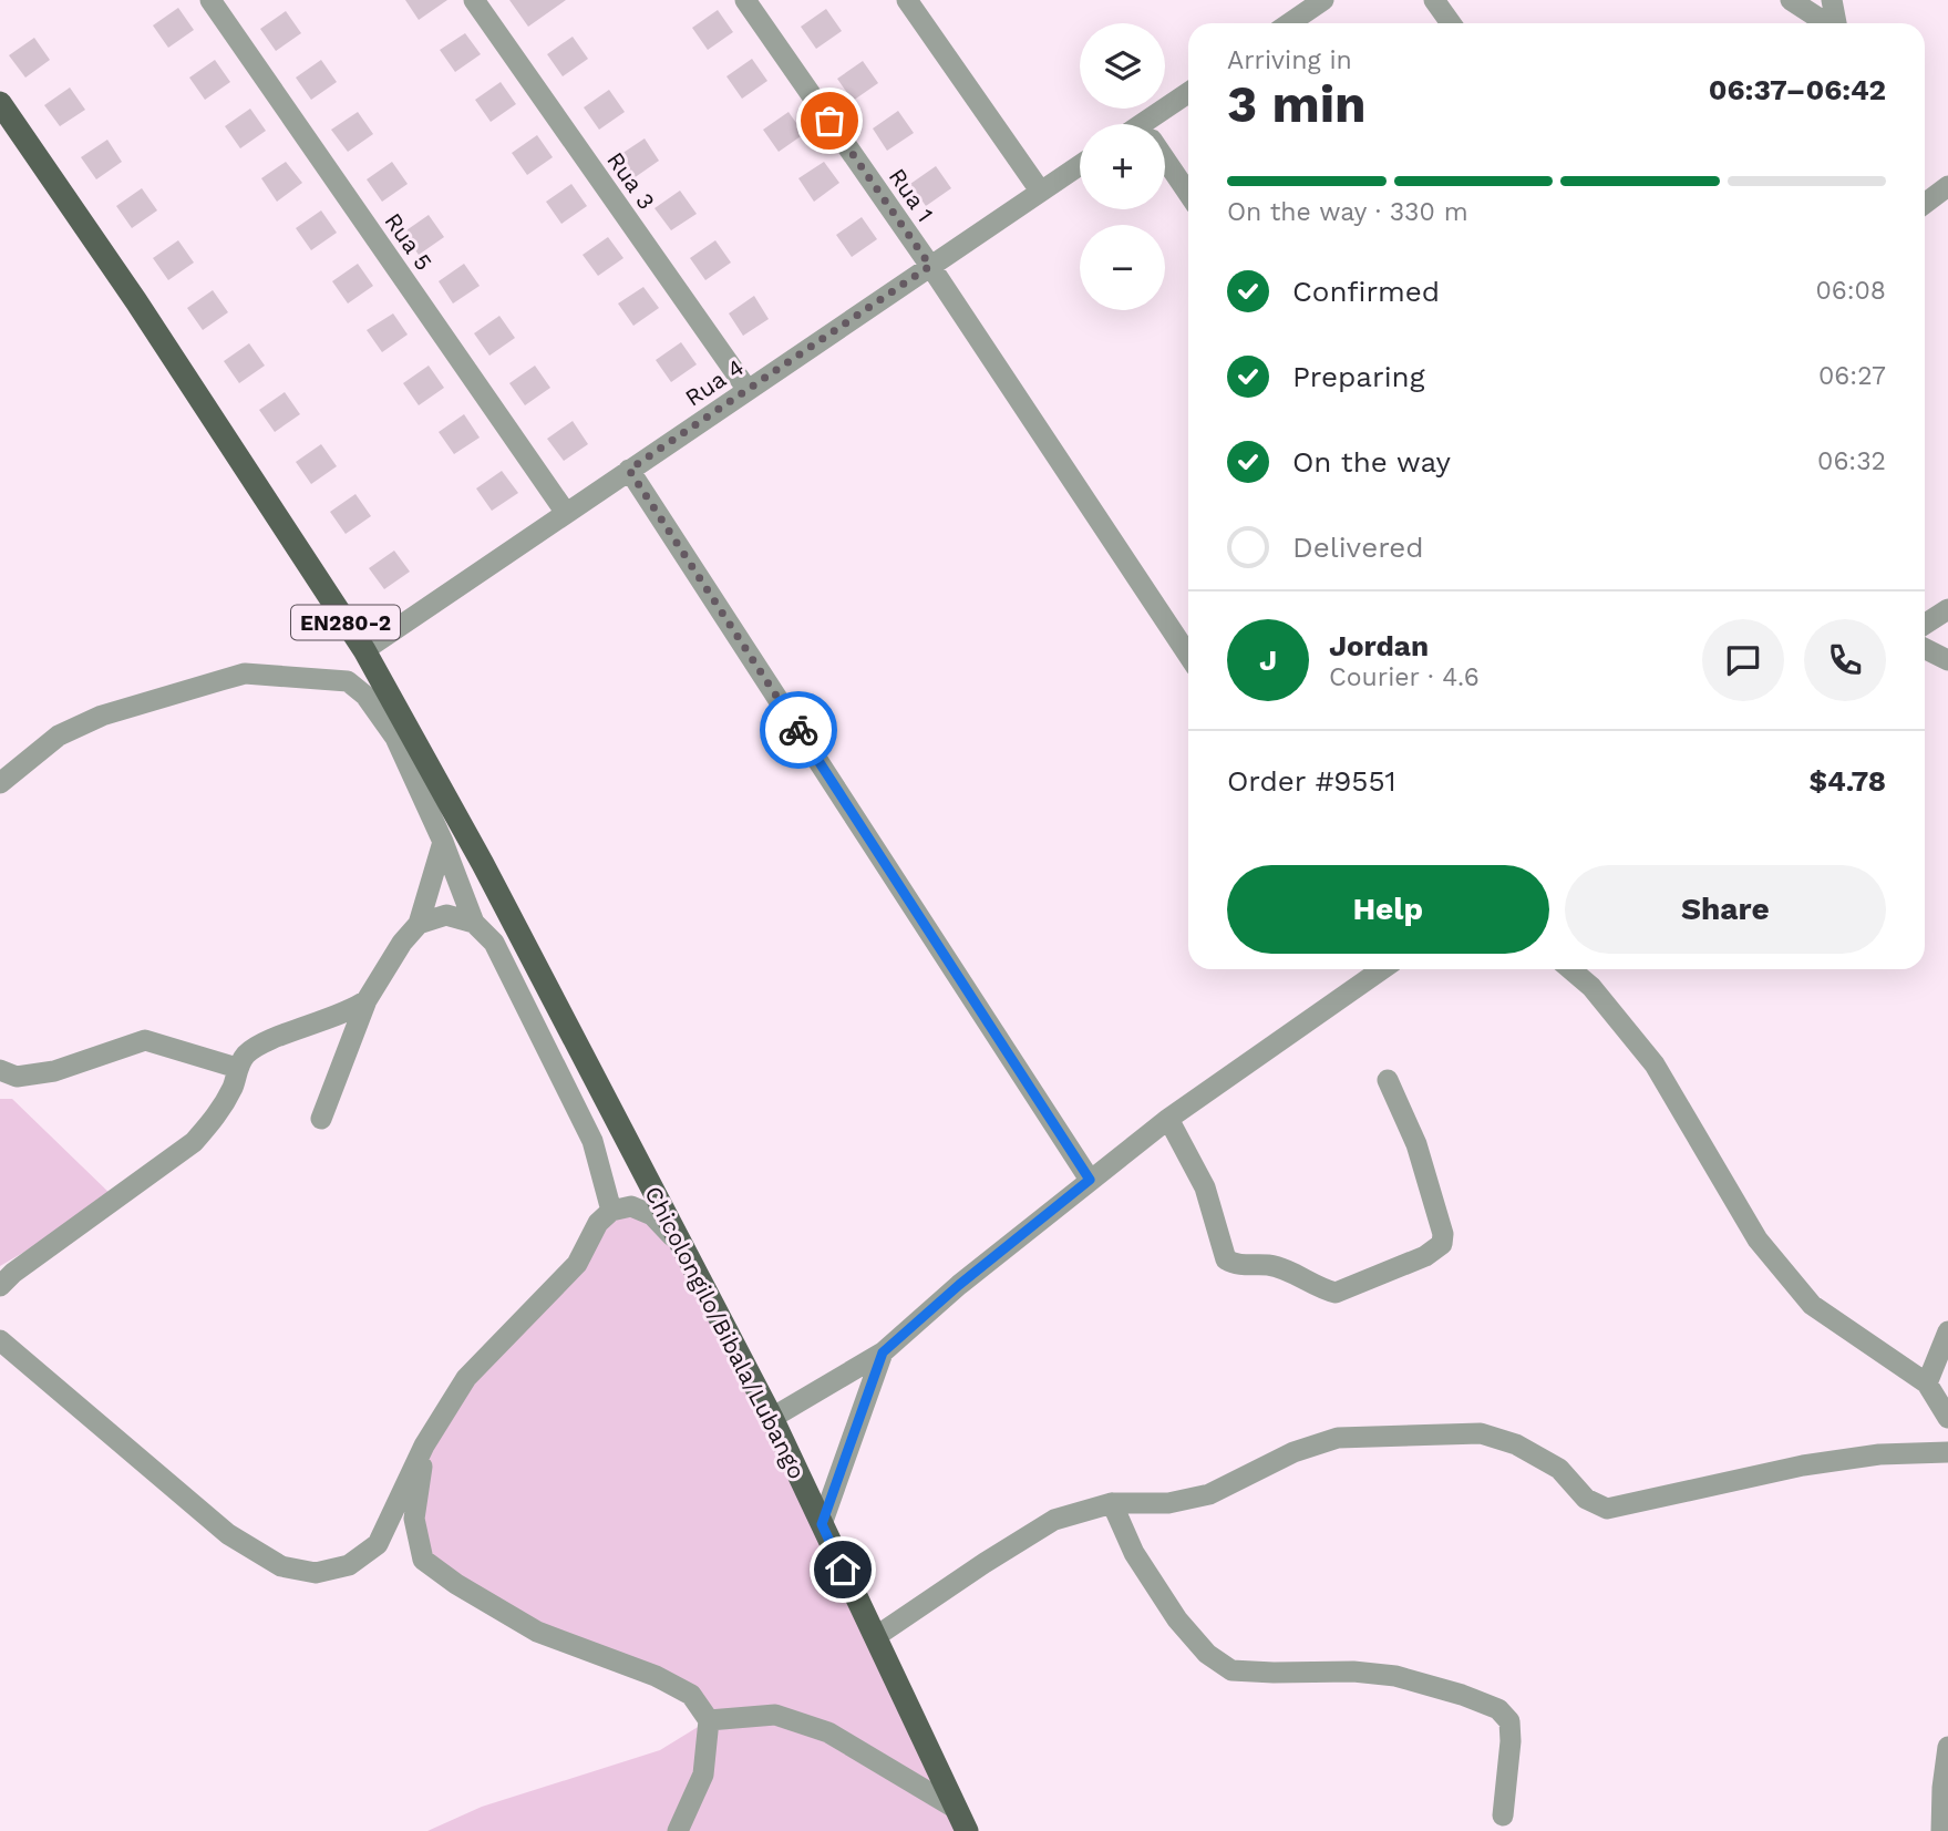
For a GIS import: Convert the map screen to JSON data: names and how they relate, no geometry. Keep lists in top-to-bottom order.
{
  "streets": {
    "main road": ["EN280-2", "Chicolongilo/Bibala/Lubango"],
    "street": [
      "Rua 3",
      "Rua 1",
      "Rua 5",
      "Rua 4"
    ]
  },
  "crossings": [
    ["Rua 3", "Rua 4"],
    ["Rua 1", "Rua 4"],
    ["Rua 5", "Rua 4"],
    ["Rua 4", "EN280-2"],
    ["Rua 4", "Chicolongilo/Bibala/Lubango"],
    ["EN280-2", "Chicolongilo/Bibala/Lubango"]
  ],
  "page": {
    "map_buttons": ["+", "−"],
    "heading": ["3 min", "Arriving in", "06:37–06:42"],
    "panel": [
      "Jordan",
      "Courier · 4.6",
      "Order #9551",
      "$4.78"
    ],
    "bar": "On the way · 330 m",
    "list": [
      ["Confirmed", "06:08"],
      ["Preparing", "06:27"],
      ["On the way", "06:32"],
      "Delivered"
    ],
    "round": "J",
    "buttons": ["Help", "Share"]
  }
}
